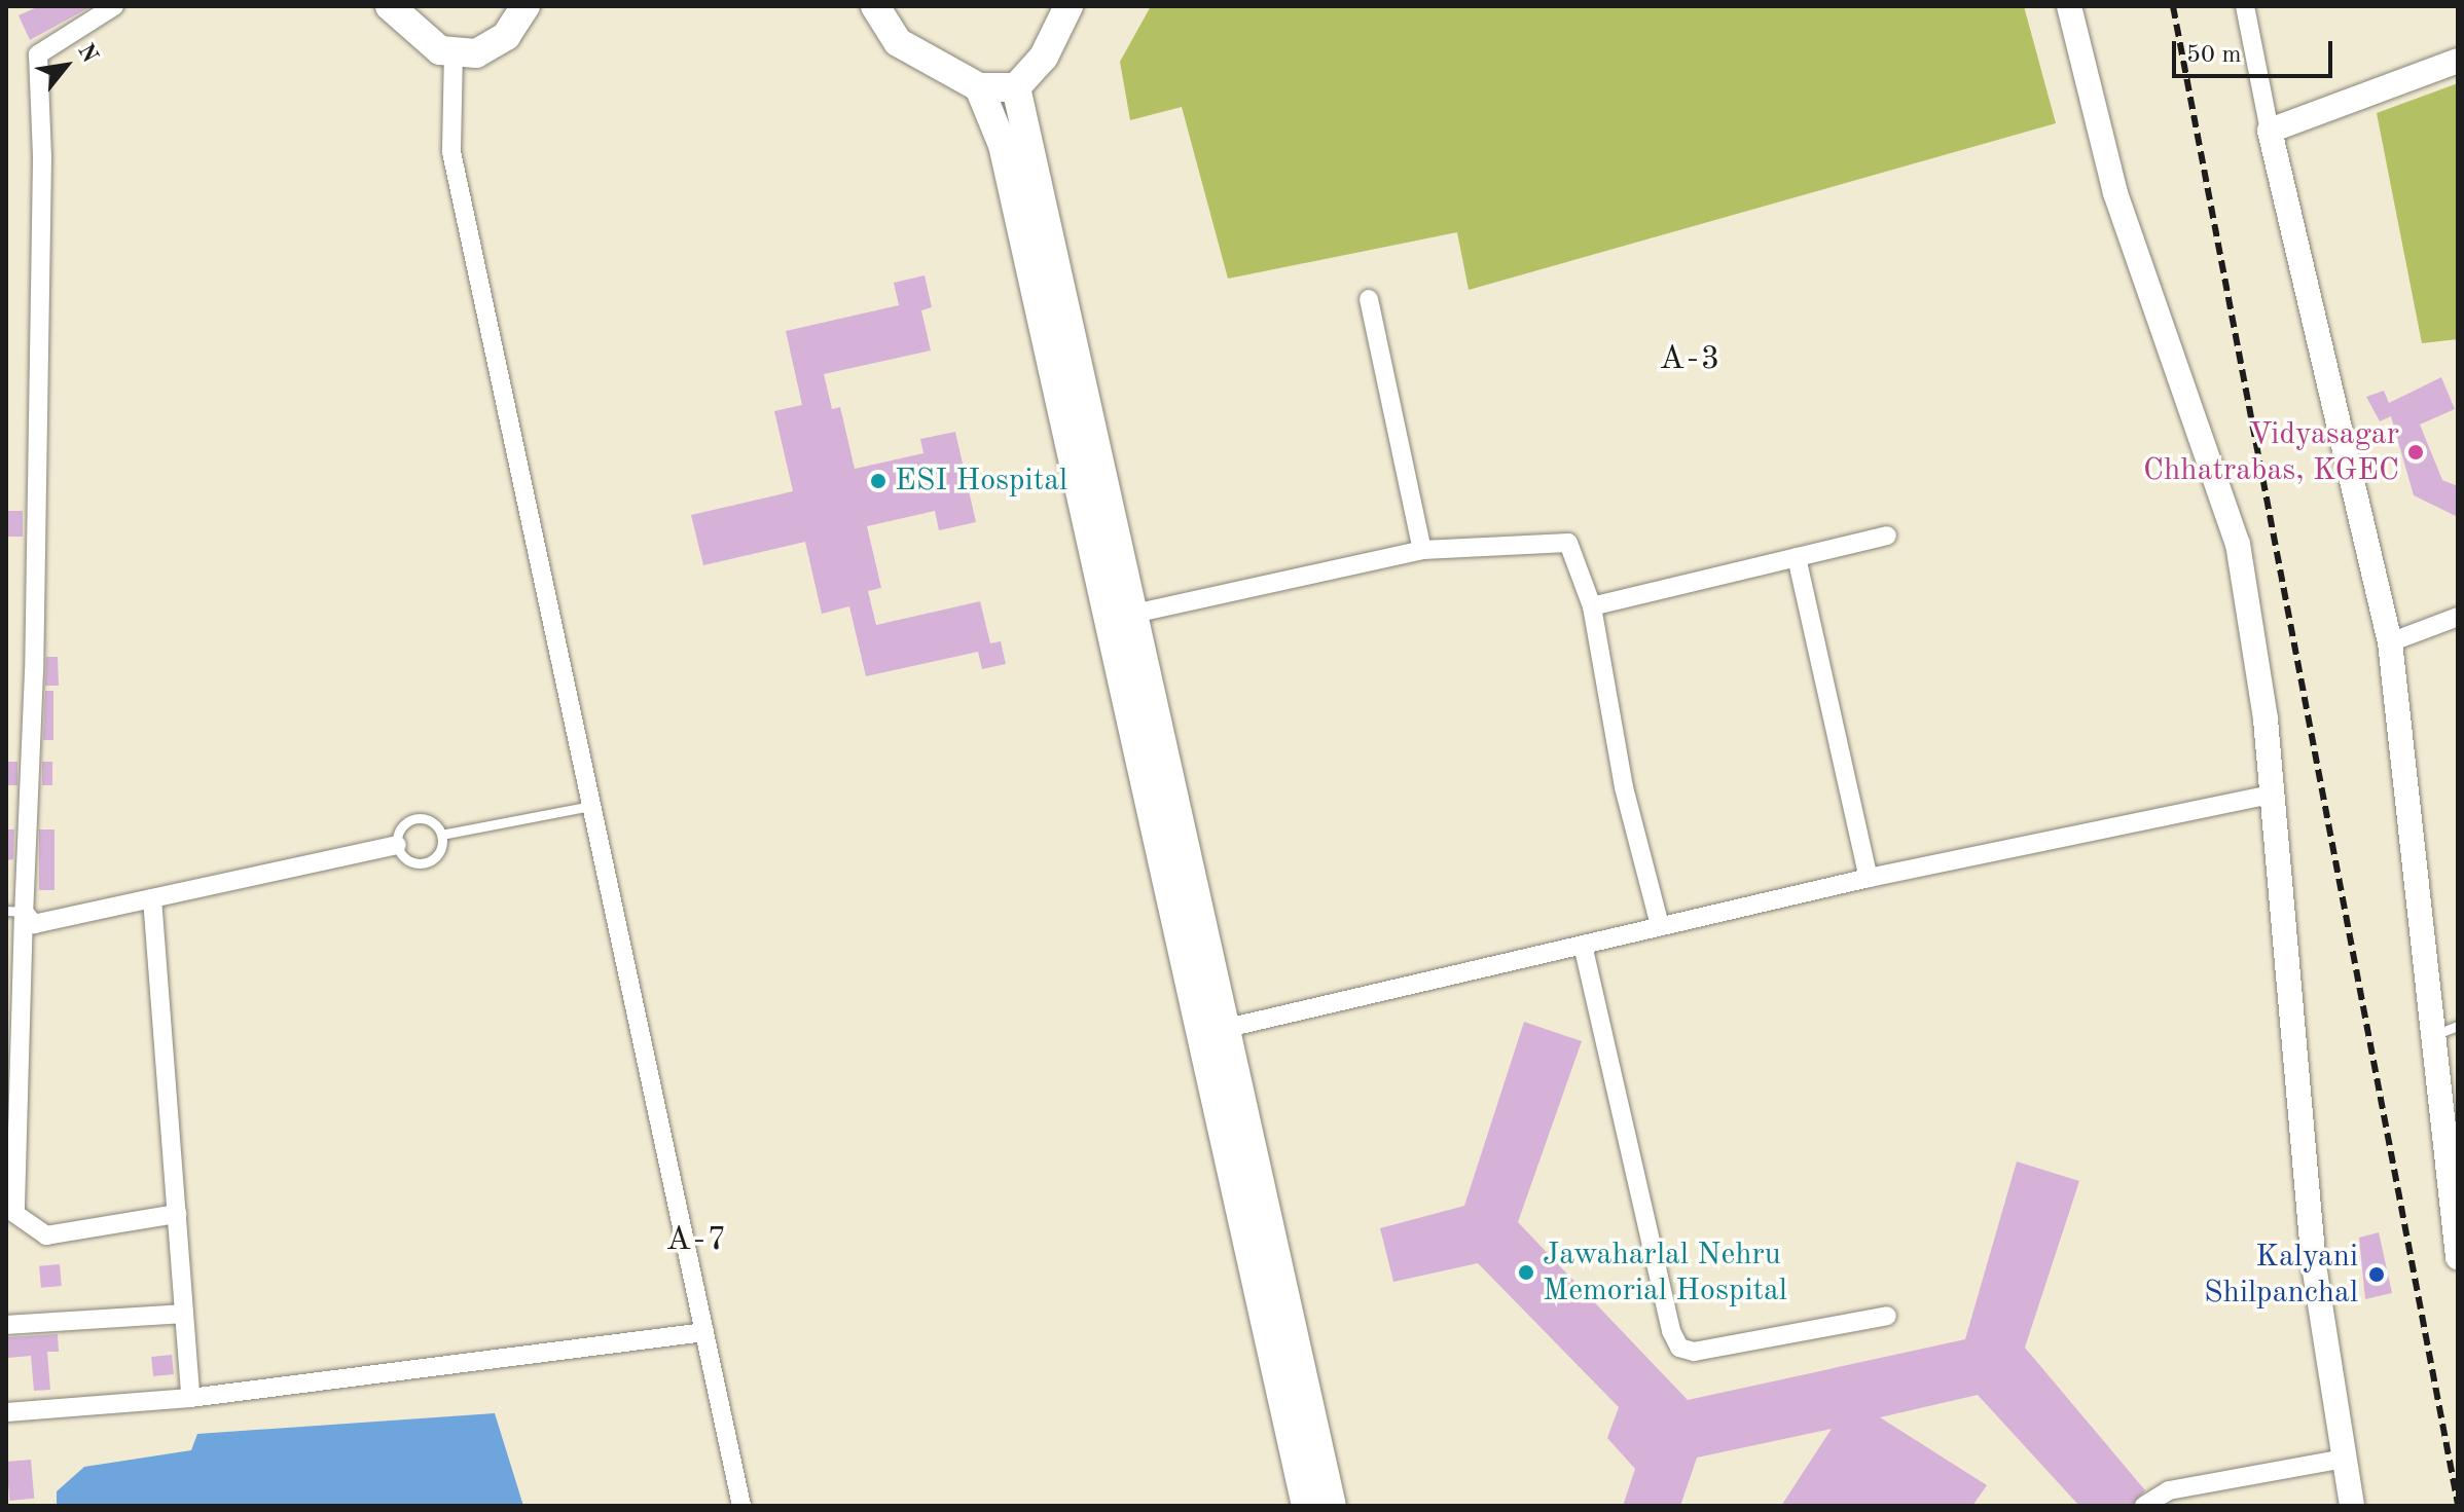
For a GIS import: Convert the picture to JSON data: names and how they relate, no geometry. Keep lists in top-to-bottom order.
{
  "districts": ["A-3", "A-7"],
  "places": [
    "Vidyasagar Chhatrabas, KGEC",
    "ESI Hospital",
    "Jawaharlal Nehru Memorial Hospital",
    "Kalyani Shilpanchal"
  ],
  "scale_bar": "50 m",
  "north": "top right"
}
